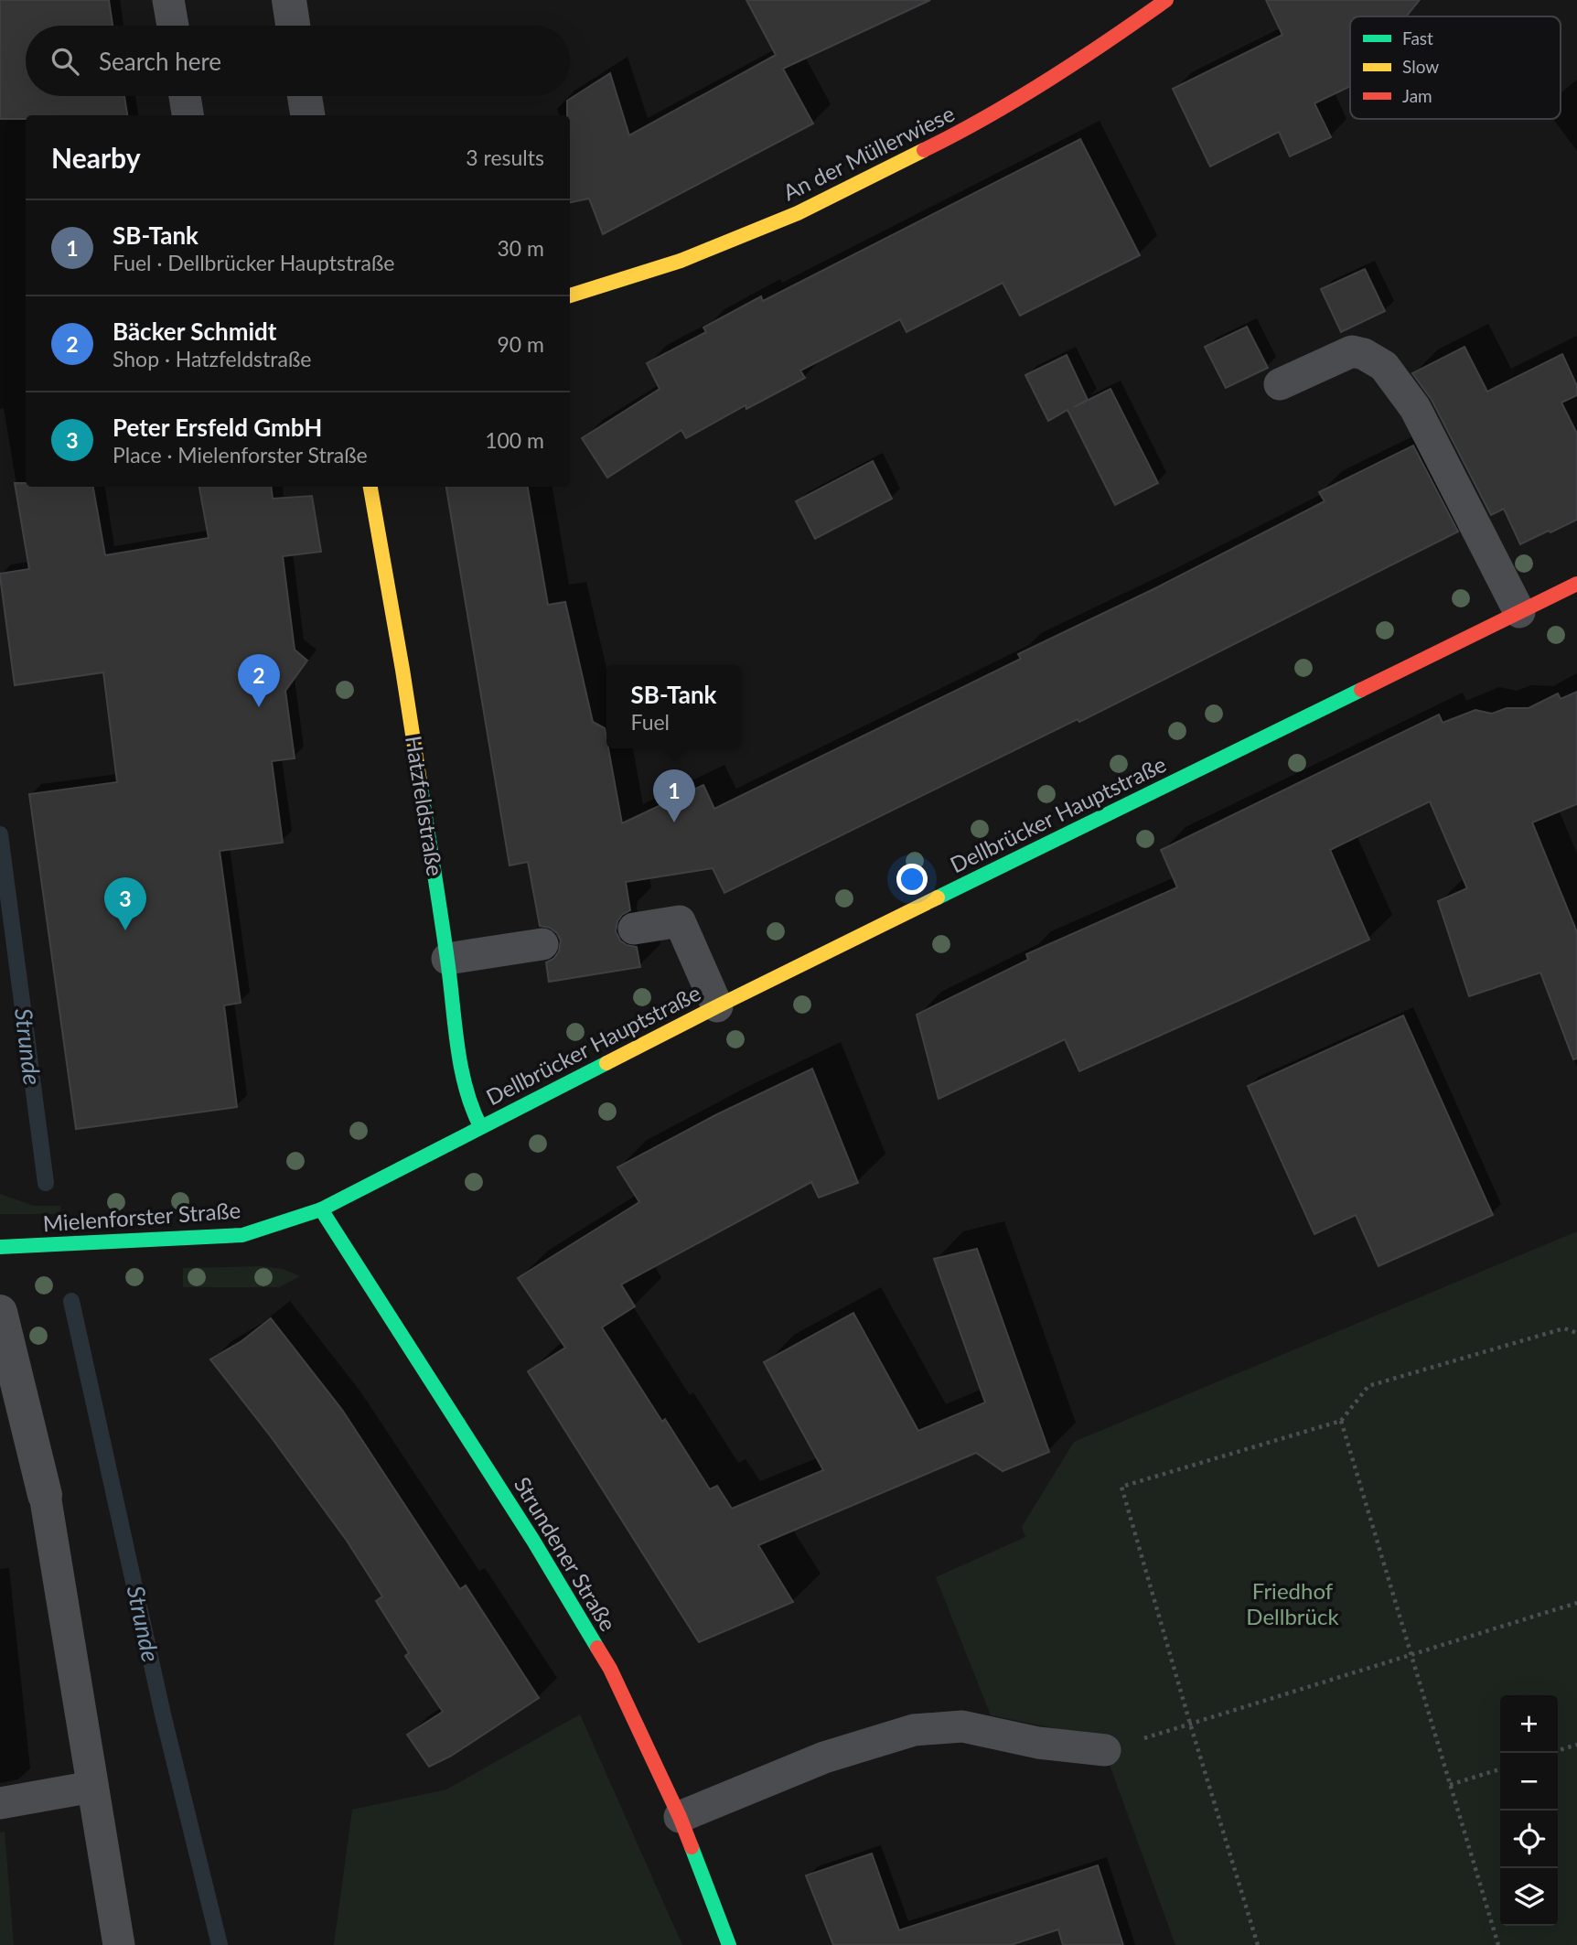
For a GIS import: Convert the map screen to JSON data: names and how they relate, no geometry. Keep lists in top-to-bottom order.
{
  "streets": {
    "street": [
      "An der Müllerwiese",
      "Hatzfeldstraße",
      "Dellbrücker Hauptstraße",
      "Mielenforster Straße",
      "Strundener Straße"
    ]
  },
  "crossings": [
    ["Hatzfeldstraße", "Dellbrücker Hauptstraße"],
    ["Dellbrücker Hauptstraße", "Mielenforster Straße"],
    ["Dellbrücker Hauptstraße", "Strundener Straße"],
    ["Mielenforster Straße", "Strundener Straße"]
  ],
  "water": ["Strunde"],
  "parks": ["Friedhof Dellbrück"],
  "legend": ["Fast", "Slow", "Jam"],
  "page": {
    "search": "Search here",
    "heading": ["Nearby", "3 results"],
    "list": [
      {
        "mark": "1",
        "name": "SB-Tank",
        "note": "Fuel · Dellbrücker Hauptstraße",
        "value": "30 m"
      },
      {
        "mark": "2",
        "name": "Bäcker Schmidt",
        "note": "Shop · Hatzfeldstraße",
        "value": "90 m"
      },
      {
        "mark": "3",
        "name": "Peter Ersfeld GmbH",
        "note": "Place · Mielenforster Straße",
        "value": "100 m"
      }
    ],
    "pins": ["2", "1", "3"],
    "popup": ["SB-Tank", "Fuel"],
    "map_buttons": ["+", "−"]
  }
}
